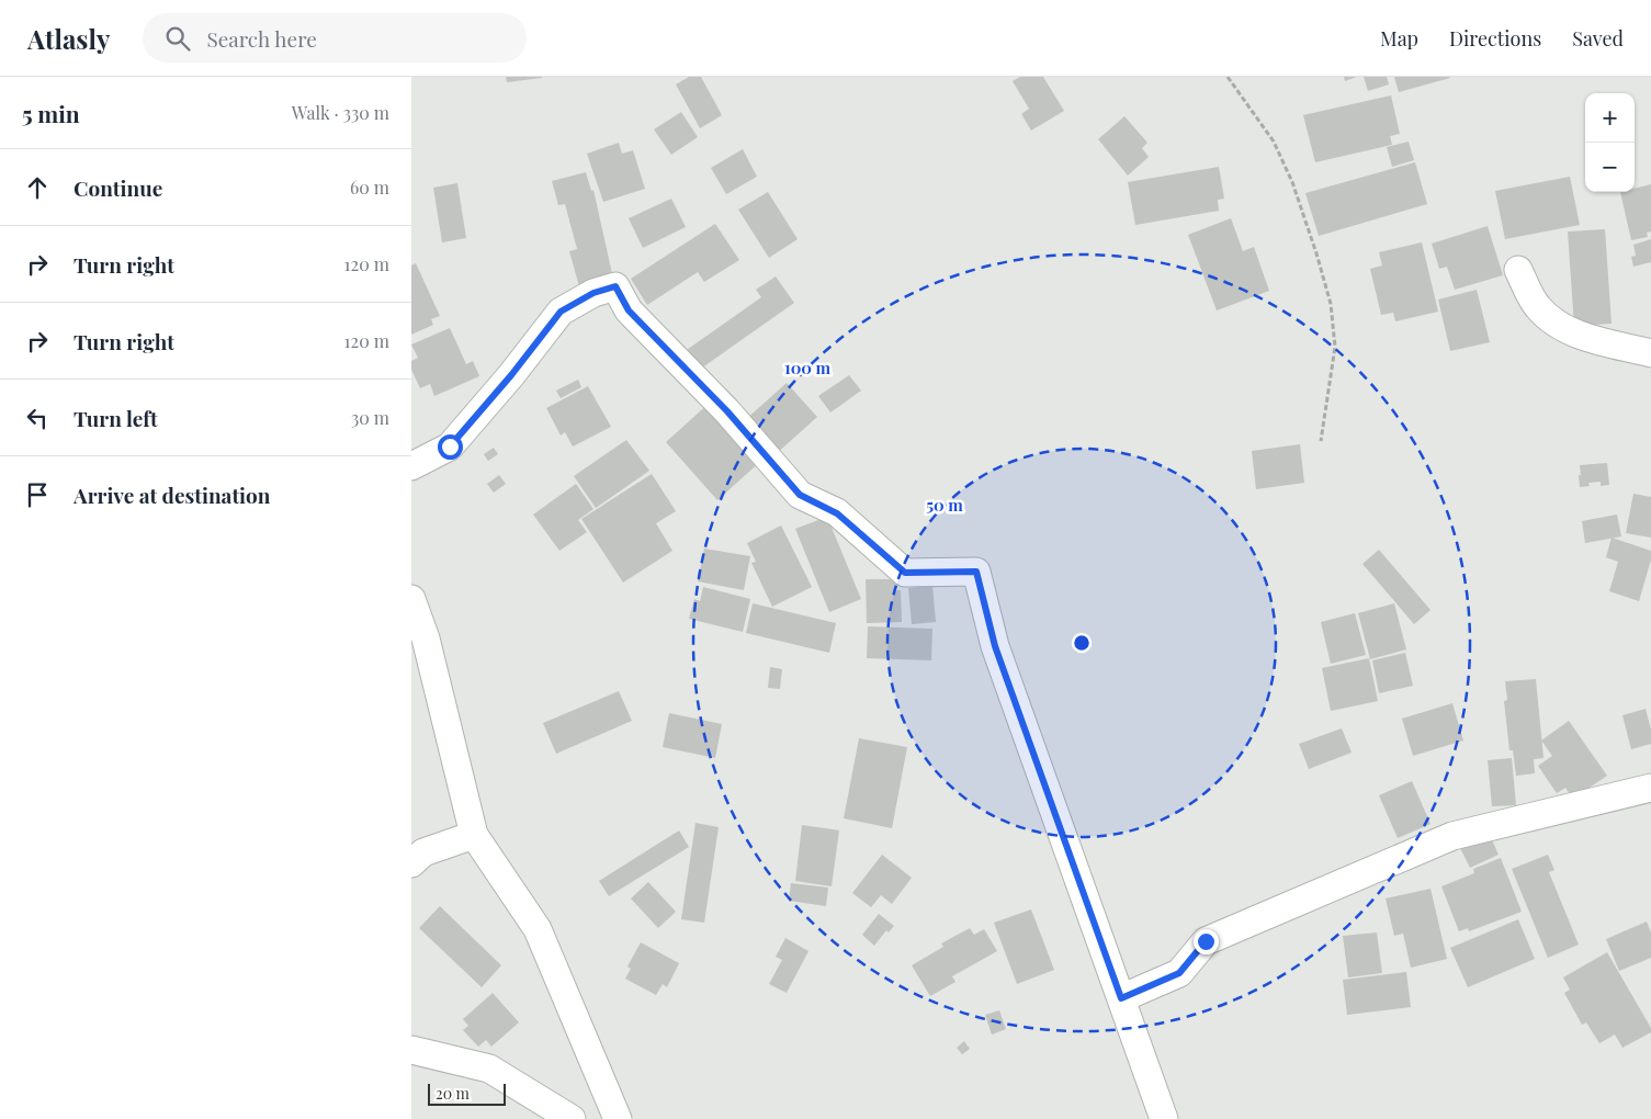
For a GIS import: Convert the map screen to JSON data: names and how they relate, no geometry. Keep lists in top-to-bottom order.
{
  "scale_bar": "20 m",
  "page": {
    "header": "Atlasly",
    "search": "Search here",
    "nav": ["Map", "Directions", "Saved"],
    "heading": ["5 min", "Walk · 330 m"],
    "map_buttons": ["+", "−"],
    "list": [
      ["Continue", "60 m"],
      ["Turn right", "120 m"],
      ["Turn right", "120 m"],
      ["Turn left", "30 m"],
      "Arrive at destination"
    ],
    "scale": "20 m"
  },
  "rings": ["100 m", "50 m"]
}
